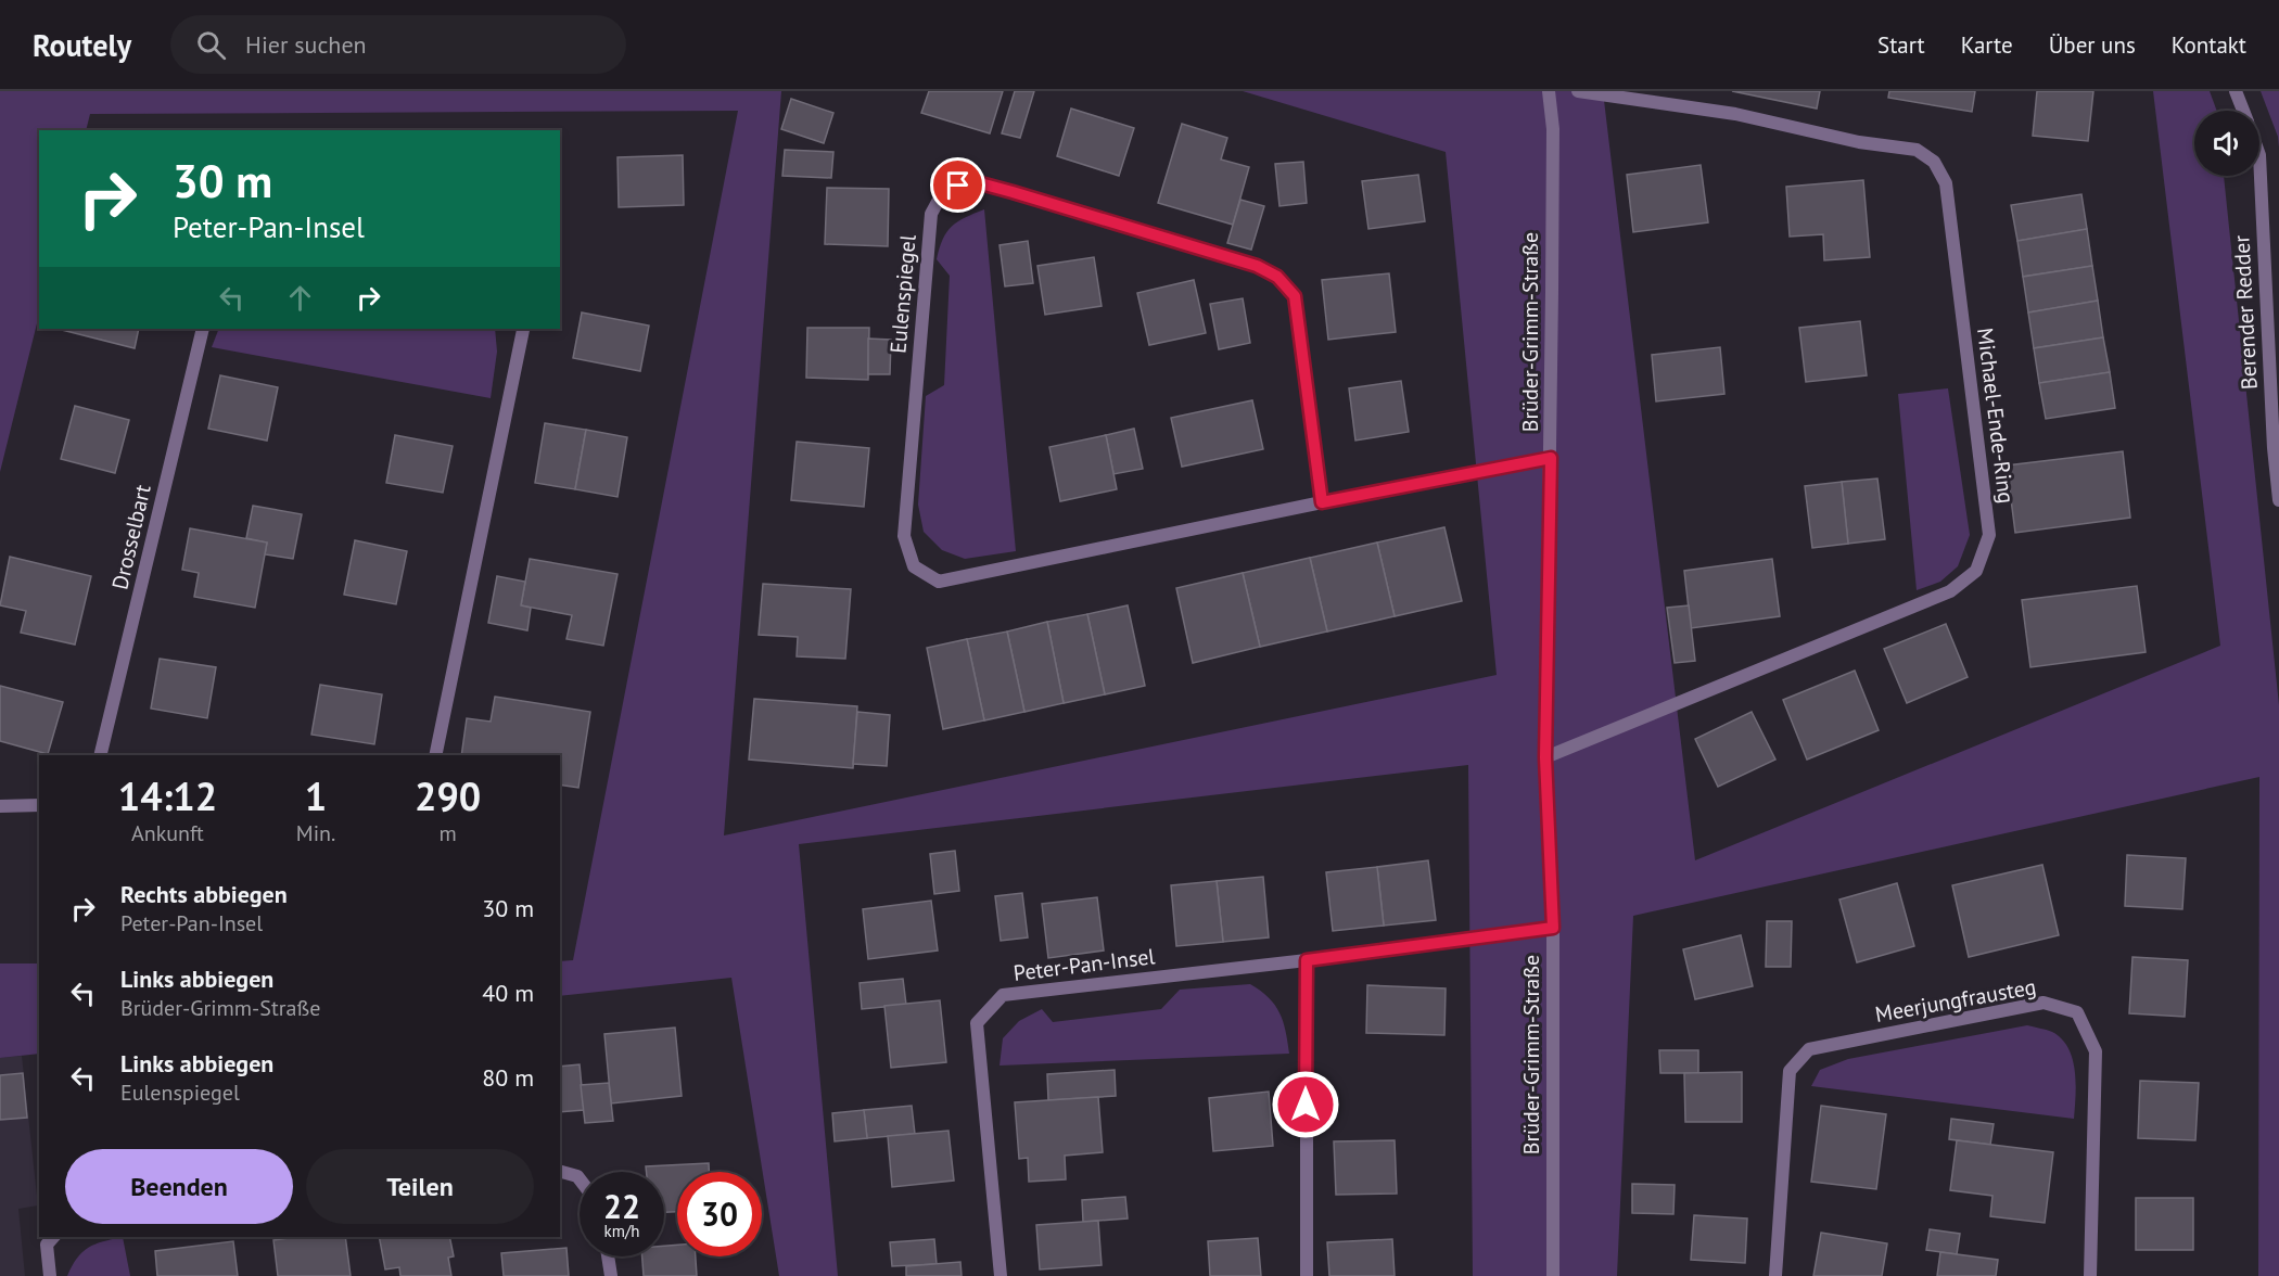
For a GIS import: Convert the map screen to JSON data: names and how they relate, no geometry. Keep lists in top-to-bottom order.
{
  "streets": {
    "street": [
      "Eulenspiegel",
      "Berender Redder",
      "Brüder-Grimm-Straße",
      "Michael-Ende-Ring",
      "Drosselbart",
      "Peter-Pan-Insel",
      "Meerjungfrausteg"
    ]
  },
  "crossings": [
    ["Eulenspiegel", "Brüder-Grimm-Straße"],
    ["Brüder-Grimm-Straße", "Michael-Ende-Ring"],
    ["Brüder-Grimm-Straße", "Peter-Pan-Insel"]
  ],
  "page": {
    "header": "Routely",
    "search": "Hier suchen",
    "nav": [
      "Start",
      "Karte",
      "Über uns",
      "Kontakt"
    ],
    "turn": ["30 m", "Peter-Pan-Insel"],
    "eta": [
      "14:12",
      "Ankunft",
      "1",
      "Min.",
      "290",
      "m"
    ],
    "list": [
      {
        "name": "Rechts abbiegen",
        "note": "Peter-Pan-Insel",
        "value": "30 m"
      },
      {
        "name": "Links abbiegen",
        "note": "Brüder-Grimm-Straße",
        "value": "40 m"
      },
      {
        "name": "Links abbiegen",
        "note": "Eulenspiegel",
        "value": "80 m"
      }
    ],
    "buttons": ["Beenden", "Teilen"],
    "speed": "22 km/h",
    "limit": "30"
  }
}
